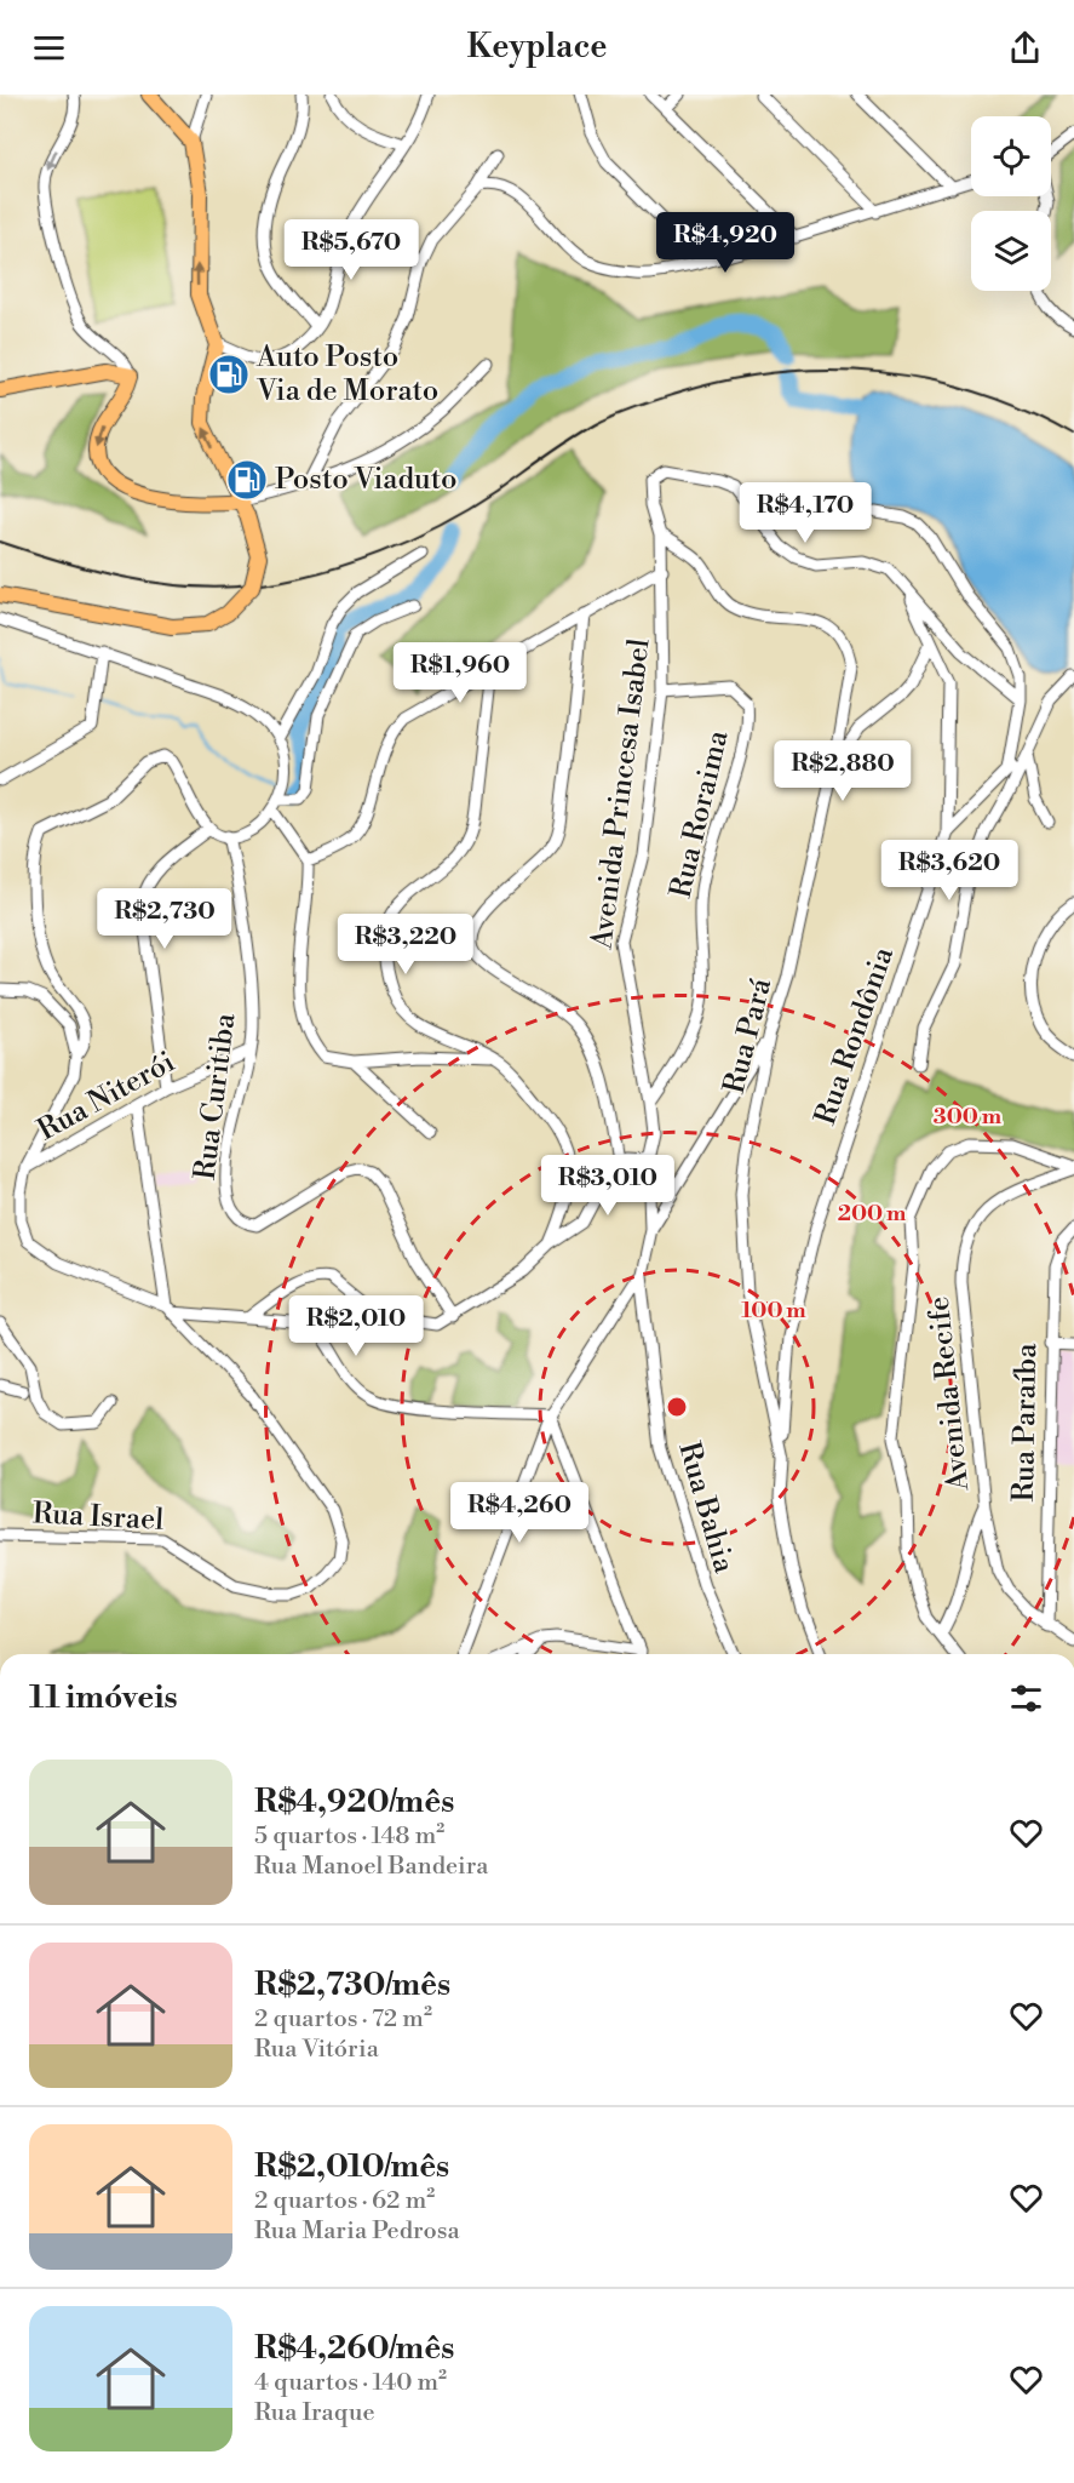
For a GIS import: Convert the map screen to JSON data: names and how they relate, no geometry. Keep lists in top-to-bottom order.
{
  "streets": {
    "street": [
      "Avenida Princesa Isabel",
      "Rua Roraima",
      "Rua Pará",
      "Rua Rondônia",
      "Rua Niterói",
      "Rua Curitiba",
      "Avenida Recife",
      "Rua Paraíba",
      "Rua Bahia",
      "Rua Israel"
    ]
  },
  "crossings": [
    ["Avenida Princesa Isabel", "Rua Roraima"],
    ["Avenida Princesa Isabel", "Rua Pará"],
    ["Avenida Princesa Isabel", "Rua Rondônia"],
    ["Avenida Princesa Isabel", "Rua Bahia"],
    ["Rua Pará", "Rua Rondônia"],
    ["Rua Pará", "Rua Bahia"],
    ["Rua Niterói", "Rua Curitiba"],
    ["Avenida Recife", "Rua Paraíba"]
  ],
  "places": {
    "fuel station": ["Auto Posto Via de Morato", "Posto Viaduto"]
  },
  "page": {
    "header": "Keyplace",
    "price": [
      "R$4,920",
      "R$5,670",
      "R$4,170",
      "R$1,960",
      "R$2,880",
      "R$3,620",
      "R$2,730",
      "R$3,220",
      "R$3,010",
      "R$2,010",
      "R$4,260"
    ],
    "heading": "11 imóveis",
    "list": [
      {
        "name": "R$4,920/mês",
        "note": "5 quartos · 148 m² · Rua Manoel Bandeira"
      },
      {
        "name": "R$2,730/mês",
        "note": "2 quartos · 72 m² · Rua Vitória"
      },
      {
        "name": "R$2,010/mês",
        "note": "2 quartos · 62 m² · Rua Maria Pedrosa"
      },
      {
        "name": "R$4,260/mês",
        "note": "4 quartos · 140 m² · Rua Iraque"
      }
    ]
  },
  "rings": ["300 m", "200 m", "100 m"]
}
